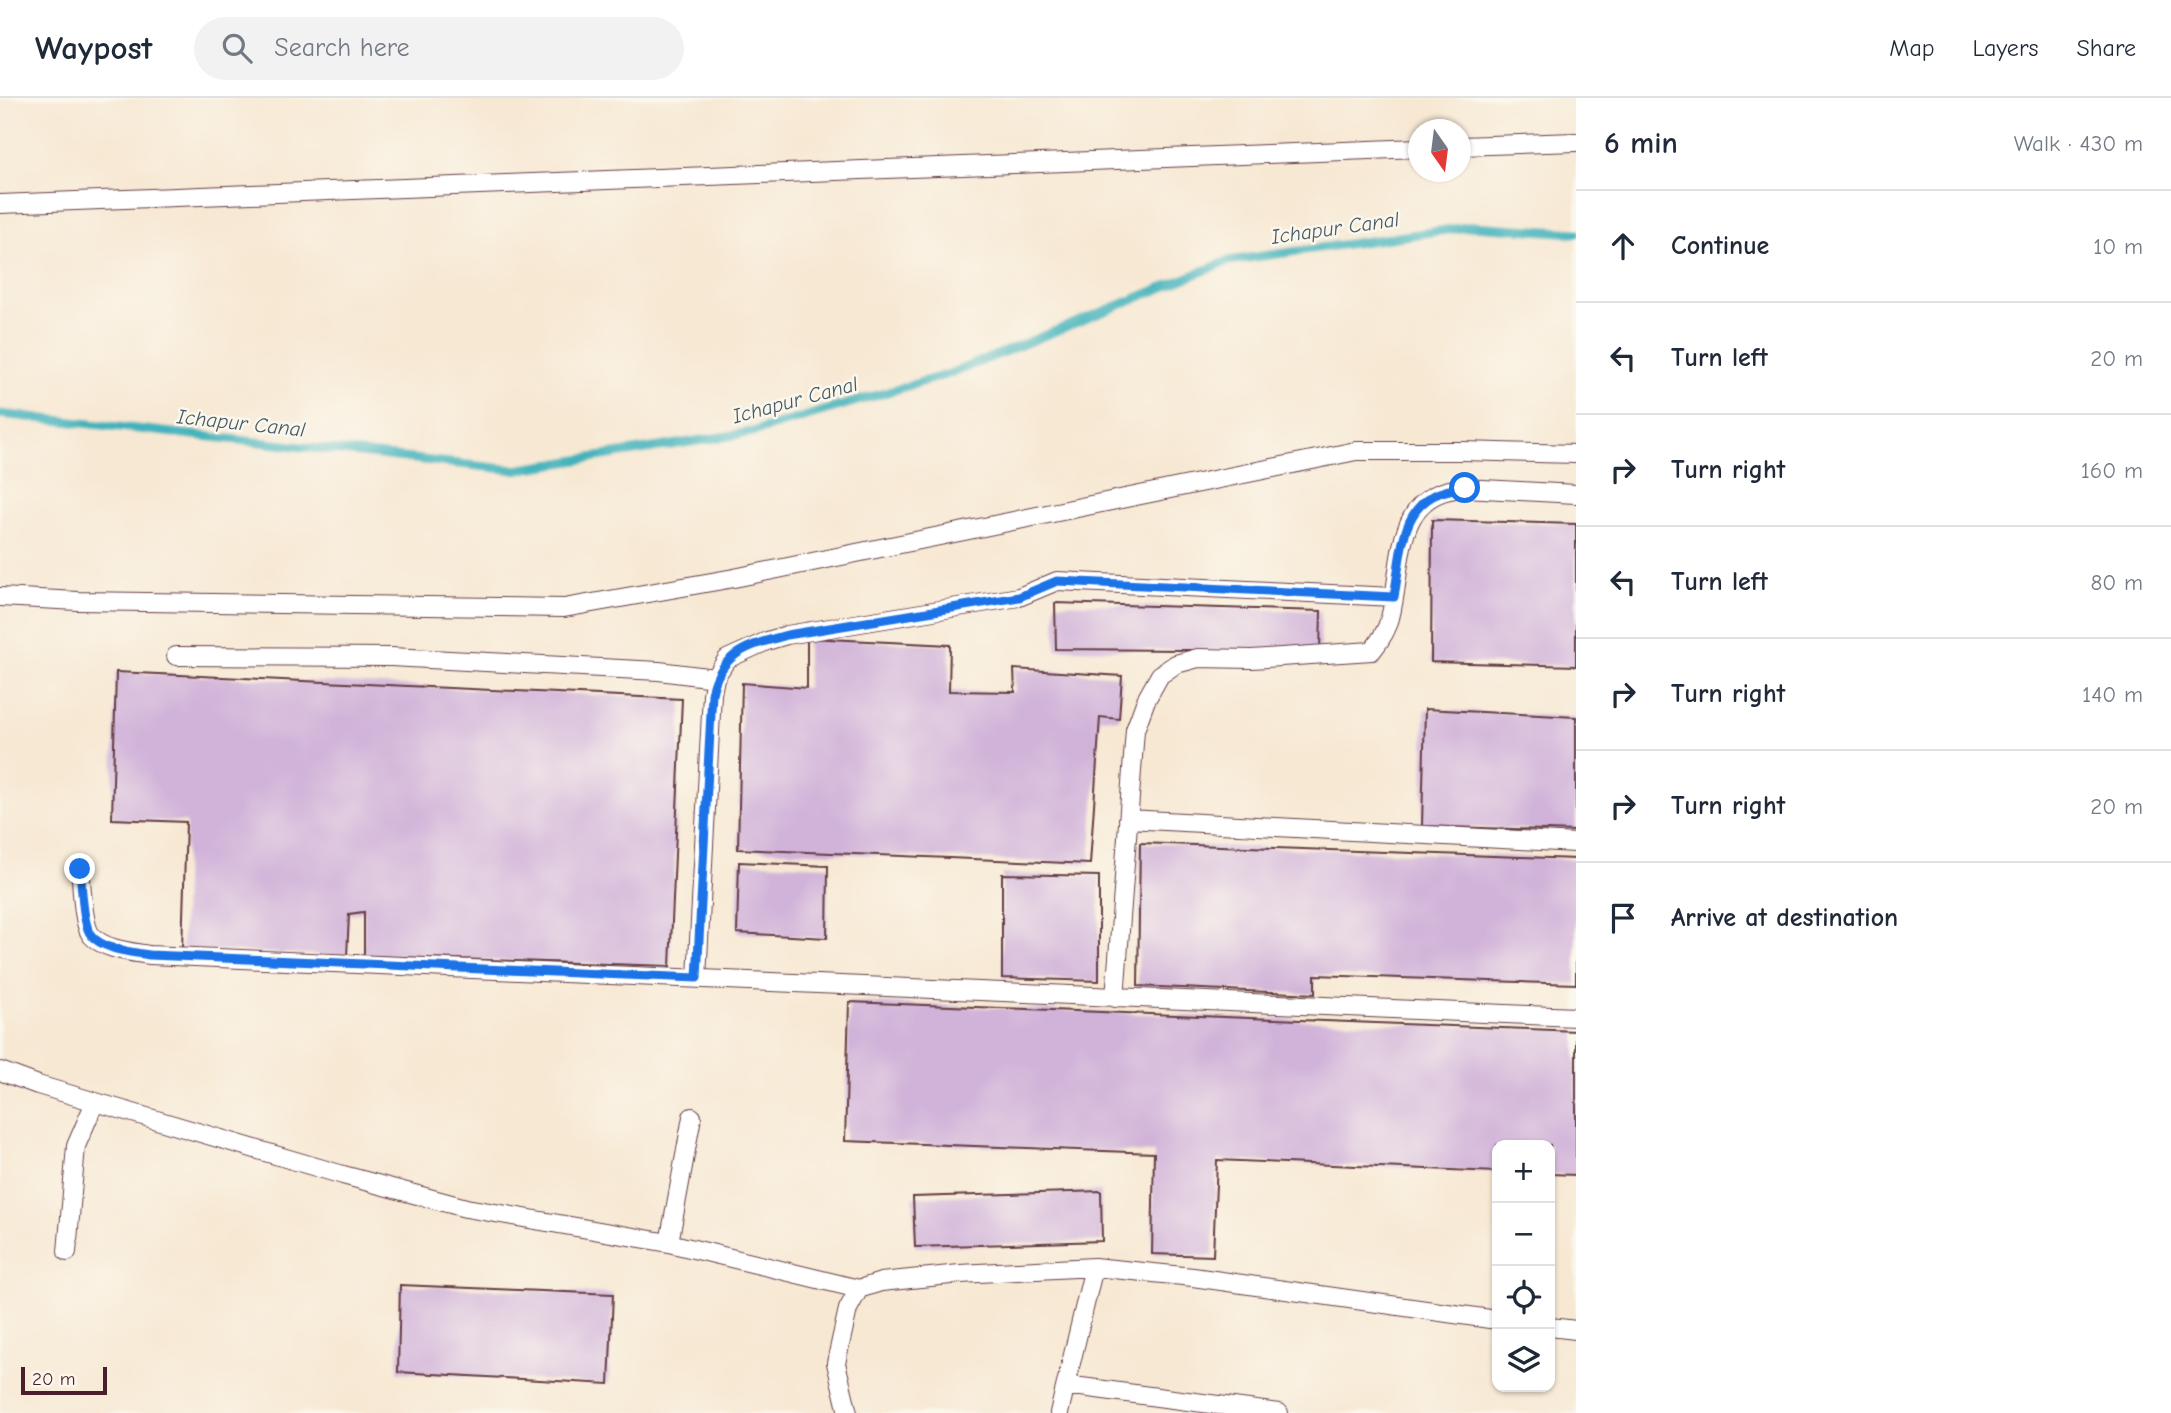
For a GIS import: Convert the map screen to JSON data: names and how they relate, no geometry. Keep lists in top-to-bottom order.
{
  "water": ["Ichapur Canal"],
  "scale_bar": "20 m",
  "north": "bottom",
  "page": {
    "header": "Waypost",
    "search": "Search here",
    "nav": ["Map", "Layers", "Share"],
    "heading": ["6 min", "Walk · 430 m"],
    "list": [
      ["Continue", "10 m"],
      ["Turn left", "20 m"],
      ["Turn right", "160 m"],
      ["Turn left", "80 m"],
      ["Turn right", "140 m"],
      ["Turn right", "20 m"],
      "Arrive at destination"
    ],
    "map_buttons": ["+", "−"],
    "scale": "20 m"
  }
}
